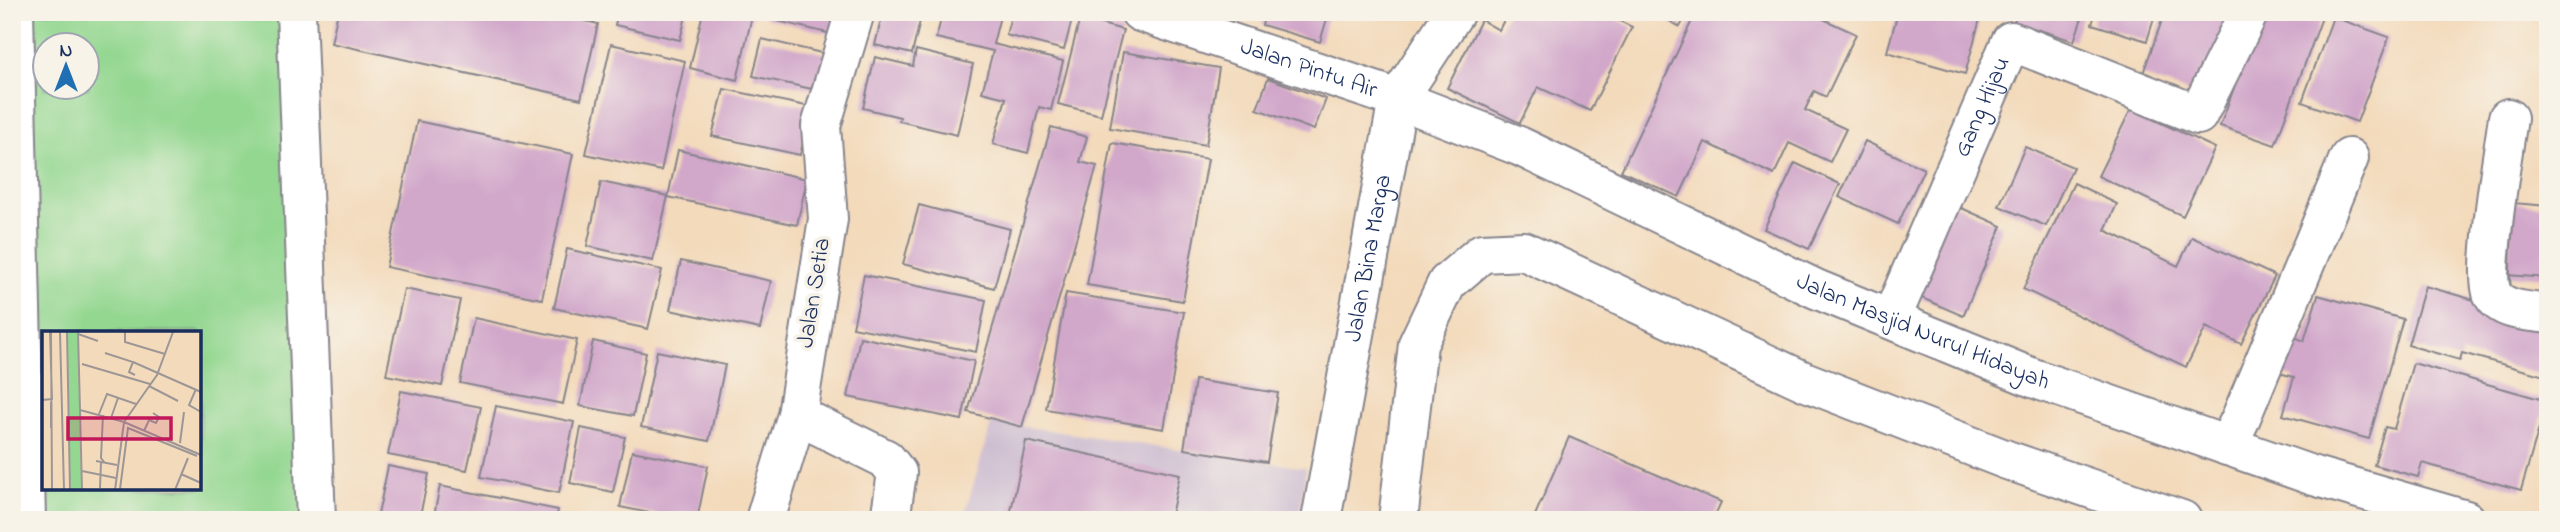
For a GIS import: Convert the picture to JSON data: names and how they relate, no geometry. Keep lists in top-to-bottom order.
{
  "streets": {
    "main road": [
      "Jalan Pintu Air",
      "Gang Hijau",
      "Jalan Bina Marga",
      "Jalan Setia",
      "Jalan Masjid Nurul Hidayah"
    ]
  },
  "crossings": [
    ["Jalan Pintu Air", "Jalan Bina Marga"],
    ["Jalan Pintu Air", "Jalan Masjid Nurul Hidayah"],
    ["Gang Hijau", "Jalan Masjid Nurul Hidayah"],
    ["Jalan Bina Marga", "Jalan Masjid Nurul Hidayah"]
  ],
  "north": "top"
}
